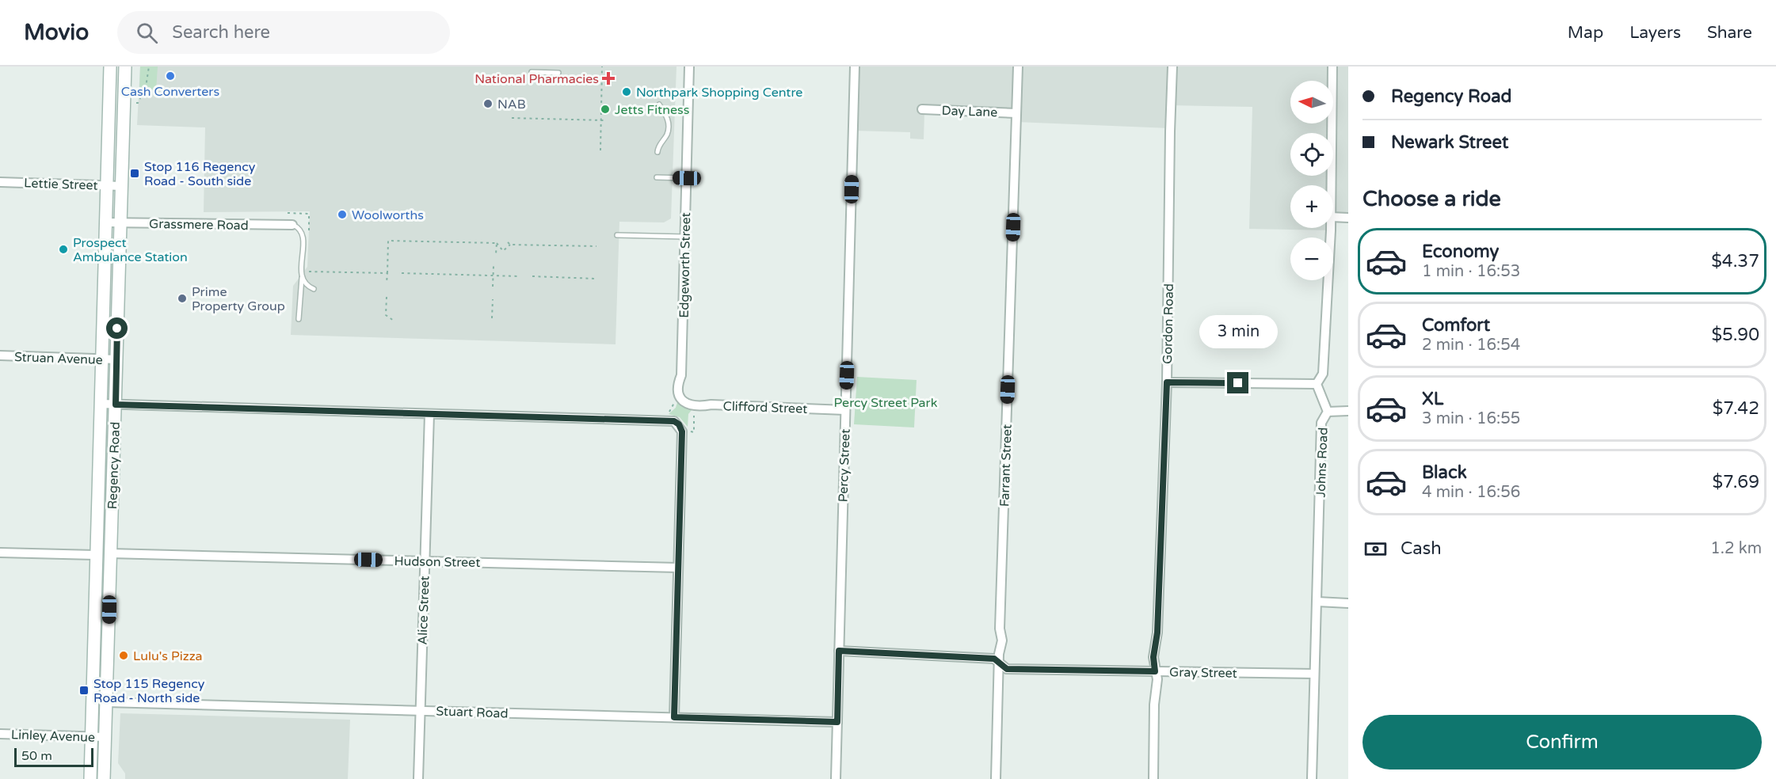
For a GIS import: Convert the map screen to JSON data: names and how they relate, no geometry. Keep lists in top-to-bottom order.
{
  "streets": {
    "main road": ["Regency Road"],
    "street": [
      "Day Lane",
      "Lettie Street",
      "Grassmere Road",
      "Edgeworth Street",
      "Gordon Road",
      "Struan Avenue",
      "Clifford Street",
      "Johns Road",
      "Percy Street",
      "Farrant Street",
      "Hudson Street",
      "Alice Street",
      "Gray Street",
      "Stuart Road",
      "Linley Avenue"
    ]
  },
  "crossings": [
    ["Day Lane", "Farrant Street"],
    ["Lettie Street", "Regency Road"],
    ["Grassmere Road", "Regency Road"],
    ["Edgeworth Street", "Clifford Street"],
    ["Gordon Road", "Gray Street"],
    ["Struan Avenue", "Regency Road"],
    ["Clifford Street", "Percy Street"],
    ["Johns Road", "Gray Street"],
    ["Regency Road", "Hudson Street"],
    ["Regency Road", "Stuart Road"],
    ["Regency Road", "Linley Avenue"],
    ["Percy Street", "Gray Street"],
    ["Percy Street", "Stuart Road"],
    ["Farrant Street", "Gray Street"],
    ["Hudson Street", "Alice Street"],
    ["Alice Street", "Stuart Road"]
  ],
  "parks": ["Percy Street Park"],
  "places": {
    "other": [
      "Cash Converters",
      "Northpark Shopping Centre",
      "NAB",
      "Jetts Fitness",
      "Woolworths",
      "Prospect Ambulance Station",
      "Prime Property Group",
      "Lulu's Pizza"
    ],
    "health": ["National Pharmacies"],
    "transit": ["Stop 116 Regency Road - South side", "Stop 115 Regency Road - North side"]
  },
  "scale_bar": "50 m",
  "north": "left",
  "page": {
    "header": "Movio",
    "search": "Search here",
    "nav": ["Map", "Layers", "Share"],
    "banner": ["Regency Road", "Newark Street"],
    "map_buttons": ["+", "−"],
    "heading": "Choose a ride",
    "list": [
      {
        "name": "Economy",
        "note": "1 min · 16:53",
        "value": "$4.37"
      },
      {
        "name": "Comfort",
        "note": "2 min · 16:54",
        "value": "$5.90"
      },
      {
        "name": "XL",
        "note": "3 min · 16:55",
        "value": "$7.42"
      },
      {
        "name": "Black",
        "note": "4 min · 16:56",
        "value": "$7.69"
      }
    ],
    "bubble": "3 min",
    "pay": ["Cash", "1.2 km"],
    "buttons": "Confirm",
    "scale": "50 m"
  }
}
